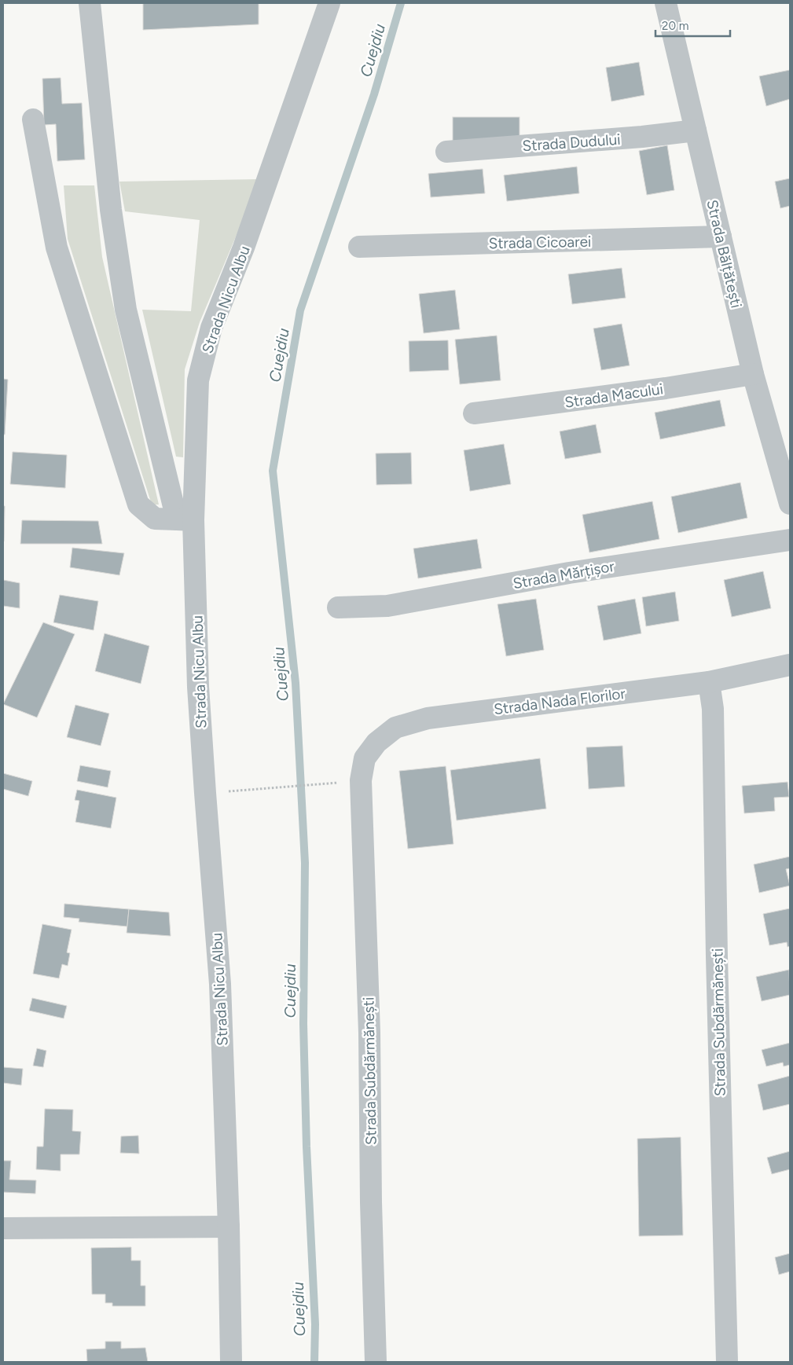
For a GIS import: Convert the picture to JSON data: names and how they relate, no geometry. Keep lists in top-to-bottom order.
{
  "streets": {
    "street": [
      "Strada Dudului",
      "Strada Cicoarei",
      "Strada Bălțătești",
      "Strada Nicu Albu",
      "Strada Macului",
      "Strada Mărțișor",
      "Strada Nada Florilor",
      "Strada Subdărmănești"
    ]
  },
  "crossings": [
    ["Strada Dudului", "Strada Bălțătești"],
    ["Strada Cicoarei", "Strada Bălțătești"],
    ["Strada Bălțătești", "Strada Macului"],
    ["Strada Nada Florilor", "Strada Subdărmănești"]
  ],
  "water": ["Cuejdiu"],
  "scale_bar": "20 m"
}
